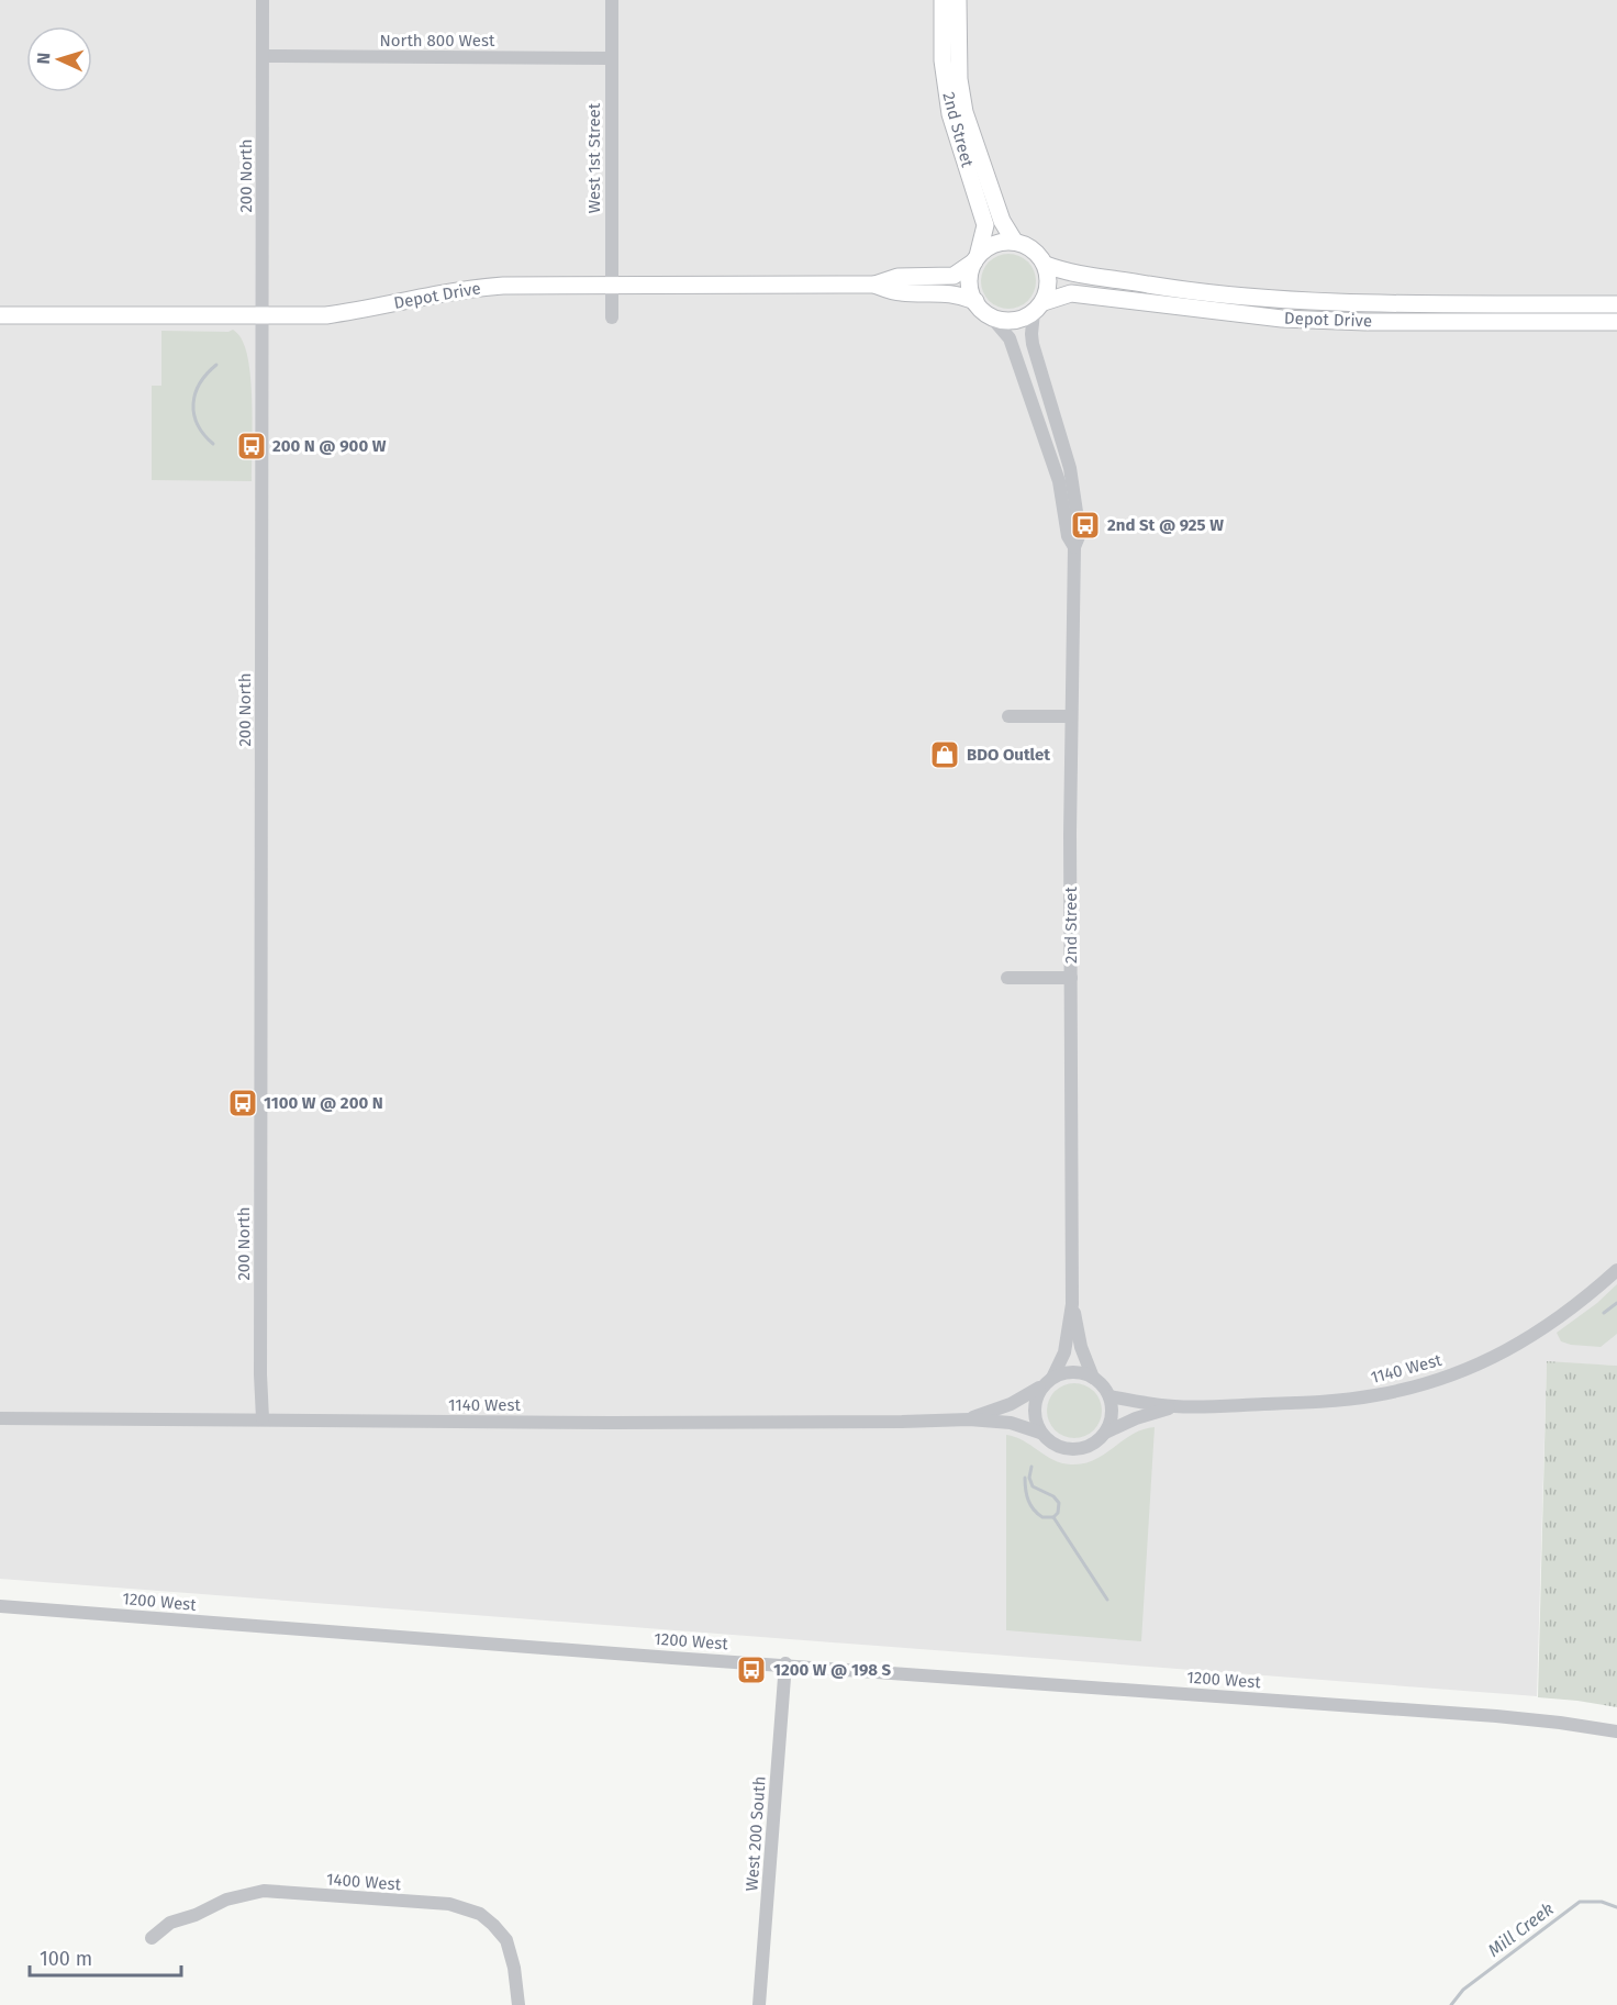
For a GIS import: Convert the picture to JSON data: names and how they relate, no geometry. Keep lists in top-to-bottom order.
{
  "streets": {
    "main road": ["2nd Street", "Depot Drive"],
    "street": [
      "North 800 West",
      "West 1st Street",
      "200 North",
      "1140 West",
      "1200 West",
      "West 200 South",
      "1400 West"
    ]
  },
  "crossings": [
    ["North 800 West", "West 1st Street"],
    ["North 800 West", "200 North"],
    ["2nd Street", "Depot Drive"],
    ["2nd Street", "1140 West"],
    ["West 1st Street", "Depot Drive"],
    ["200 North", "Depot Drive"],
    ["200 North", "1140 West"],
    ["1200 West", "West 200 South"]
  ],
  "water": ["Mill Creek"],
  "places": {
    "bus stop": [
      "200 N @ 900 W",
      "2nd St @ 925 W",
      "1100 W @ 200 N",
      "1200 W @ 198 S"
    ],
    "shop": ["BDO Outlet"]
  },
  "scale_bar": "100 m",
  "north": "left"
}
